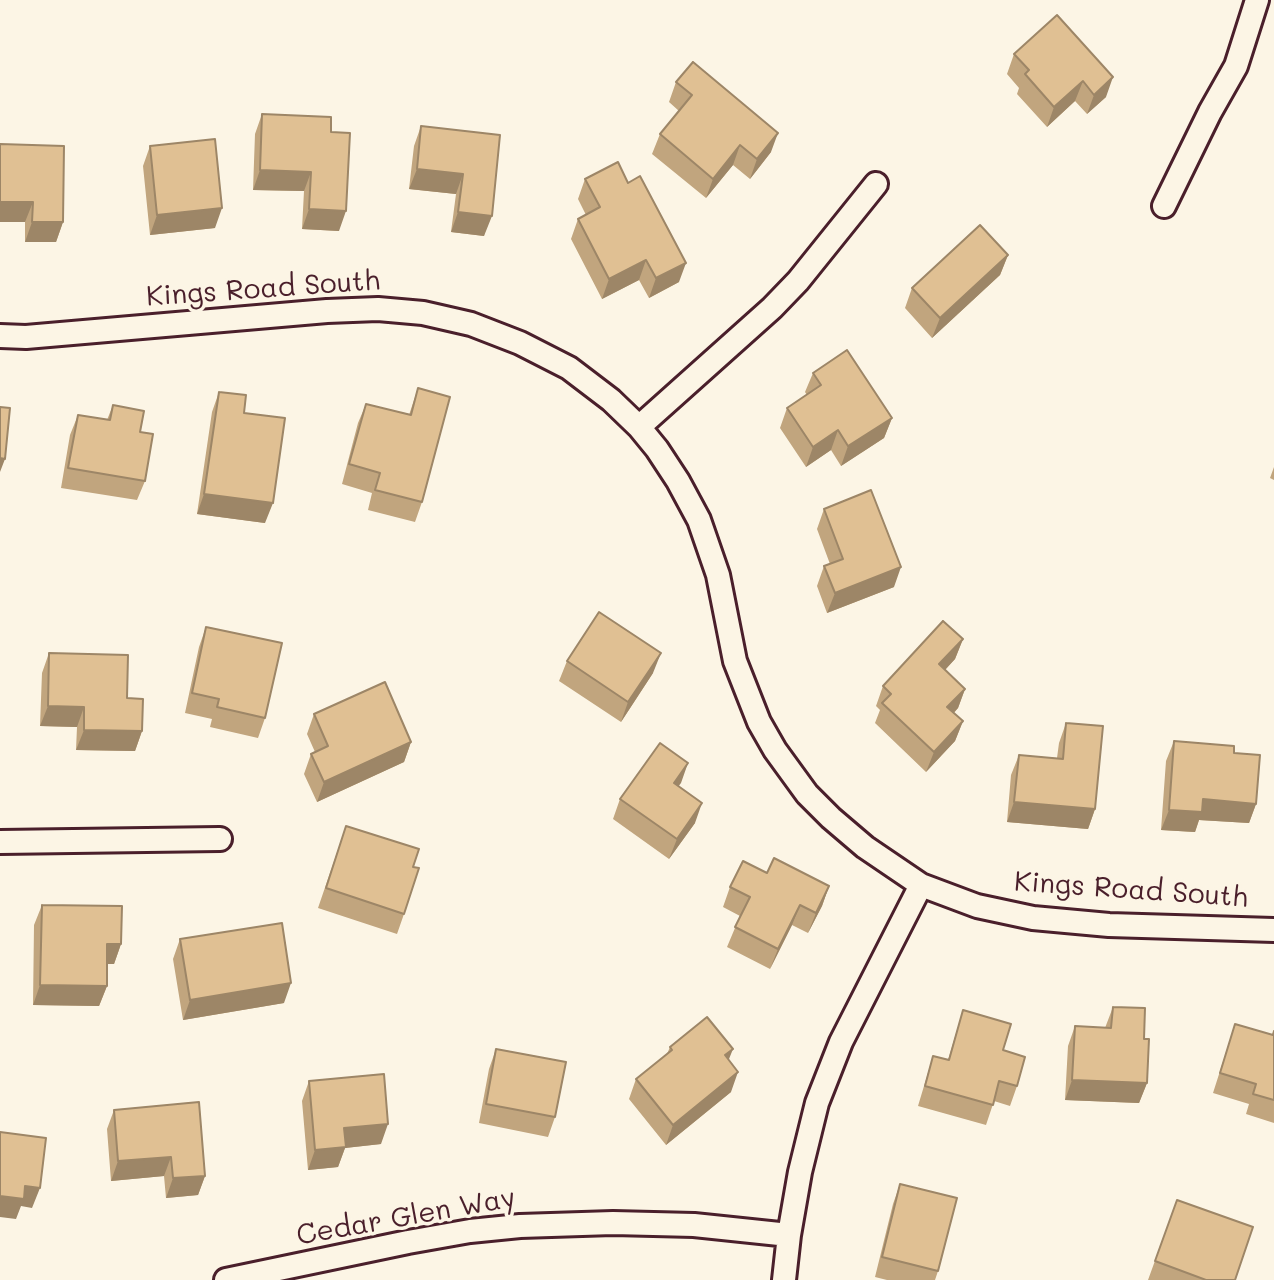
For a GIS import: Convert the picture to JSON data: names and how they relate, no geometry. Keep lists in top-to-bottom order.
{
  "streets": {
    "street": ["Kings Road South", "Cedar Glen Way"]
  }
}
